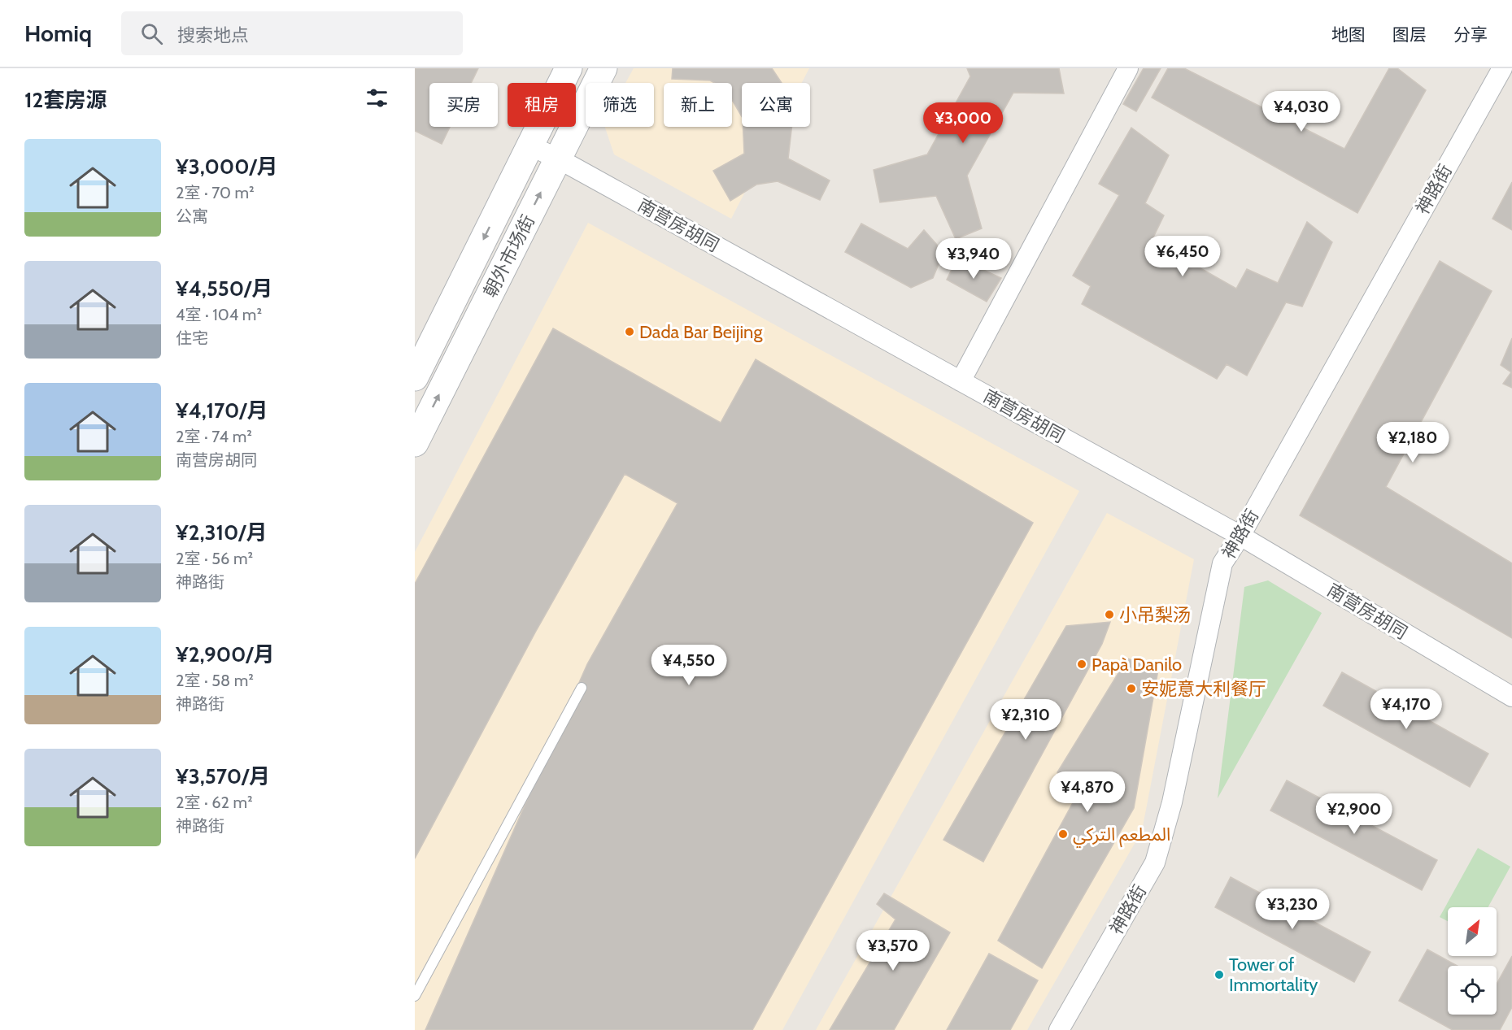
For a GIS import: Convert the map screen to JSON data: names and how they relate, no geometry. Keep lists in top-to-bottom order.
{
  "streets": {
    "main road": ["朝外市场街"],
    "street": ["神路街", "南营房胡同"]
  },
  "crossings": [
    ["神路街", "南营房胡同"],
    ["南营房胡同", "朝外市场街"]
  ],
  "places": [
    "Dada Bar Beijing",
    "小吊梨汤",
    "Papà Danilo",
    "安妮意大利餐厅",
    "المطعم التركي",
    "Tower of Immortality"
  ],
  "north": "top right",
  "page": {
    "header": "Homiq",
    "search": "搜索地点",
    "nav": ["地图", "图层", "分享"],
    "heading": "12套房源",
    "chip": [
      "买房",
      "租房",
      "筛选",
      "新上",
      "公寓"
    ],
    "price": [
      "¥4,030",
      "¥3,000",
      "¥6,450",
      "¥3,940",
      "¥2,180",
      "¥4,550",
      "¥4,170",
      "¥2,310",
      "¥4,870",
      "¥2,900",
      "¥3,230",
      "¥3,570"
    ],
    "list": [
      {
        "name": "¥3,000/月",
        "note": "2室 · 70 m² · 公寓"
      },
      {
        "name": "¥4,550/月",
        "note": "4室 · 104 m² · 住宅"
      },
      {
        "name": "¥4,170/月",
        "note": "2室 · 74 m² · 南营房胡同"
      },
      {
        "name": "¥2,310/月",
        "note": "2室 · 56 m² · 神路街"
      },
      {
        "name": "¥2,900/月",
        "note": "2室 · 58 m² · 神路街"
      },
      {
        "name": "¥3,570/月",
        "note": "2室 · 62 m² · 神路街"
      }
    ]
  }
}
